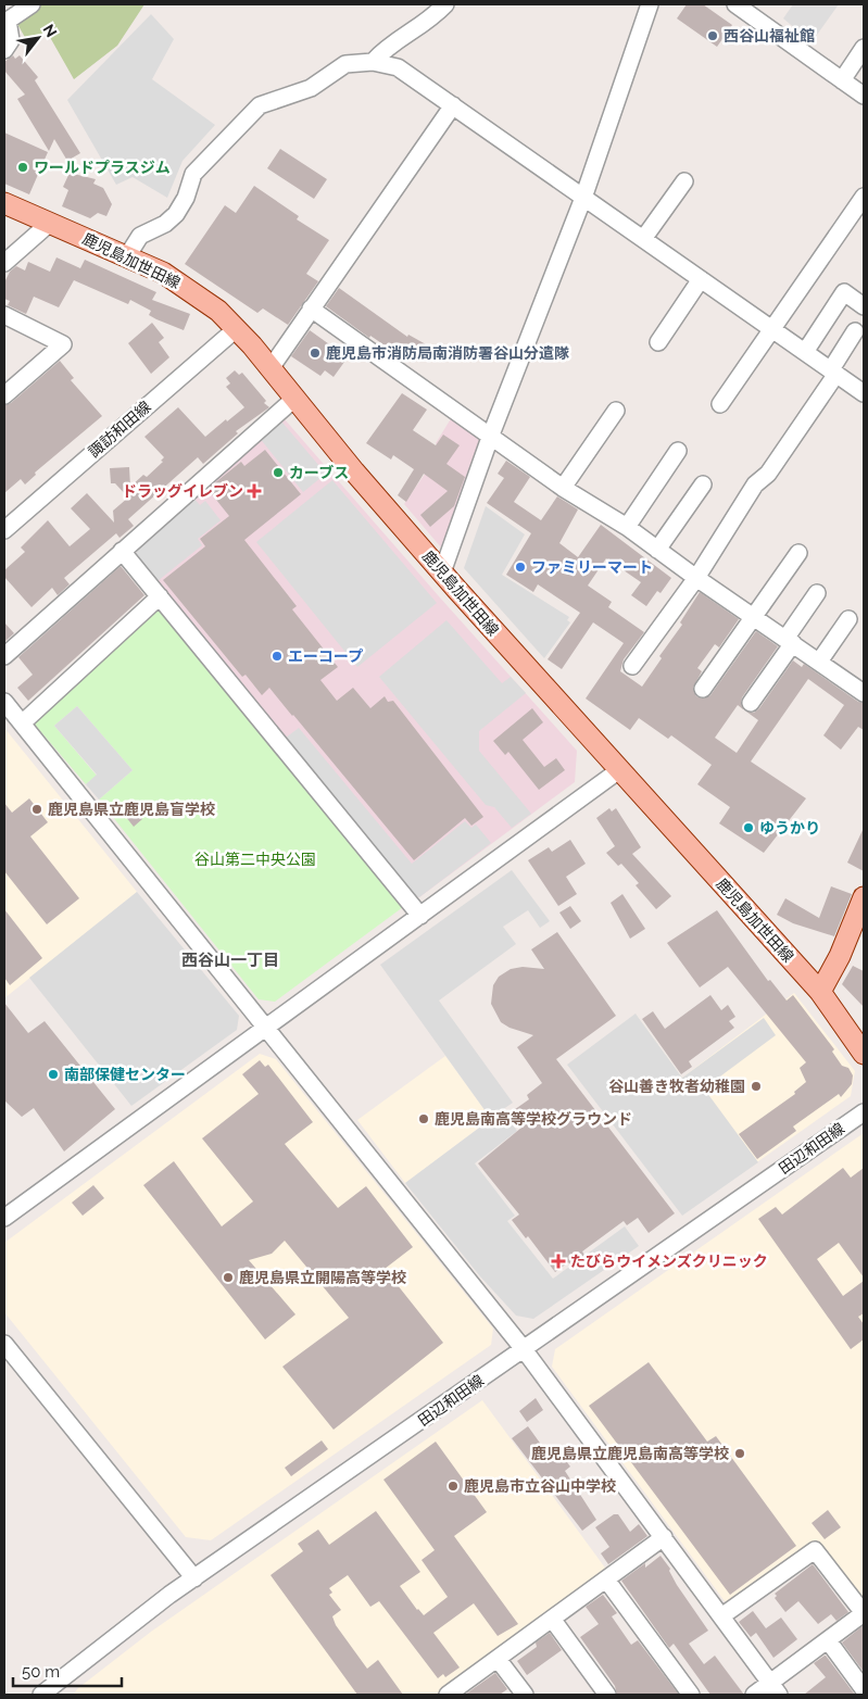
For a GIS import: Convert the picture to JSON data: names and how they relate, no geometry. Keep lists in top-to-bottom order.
{
  "streets": {
    "main road": ["鹿児島加世田線"],
    "street": ["諏訪和田線", "田辺和田線"]
  },
  "crossings": [
    ["鹿児島加世田線", "諏訪和田線"]
  ],
  "districts": ["西谷山一丁目"],
  "parks": ["谷山第二中央公園"],
  "places": {
    "other": [
      "西谷山福祉館",
      "ワールドプラスジム",
      "鹿児島市消防局南消防署谷山分遣隊",
      "カーブス",
      "ファミリーマート",
      "エーコープ",
      "鹿児島県立鹿児島盲学校",
      "ゆうかり",
      "南部保健センター",
      "谷山善き牧者幼稚園",
      "鹿児島南高等学校グラウンド",
      "鹿児島県立開陽高等学校",
      "鹿児島県立鹿児島南高等学校",
      "鹿児島市立谷山中学校"
    ],
    "health": ["ドラッグイレブン", "たびらウイメンズクリニック"]
  },
  "scale_bar": "50 m",
  "north": "top right"
}
